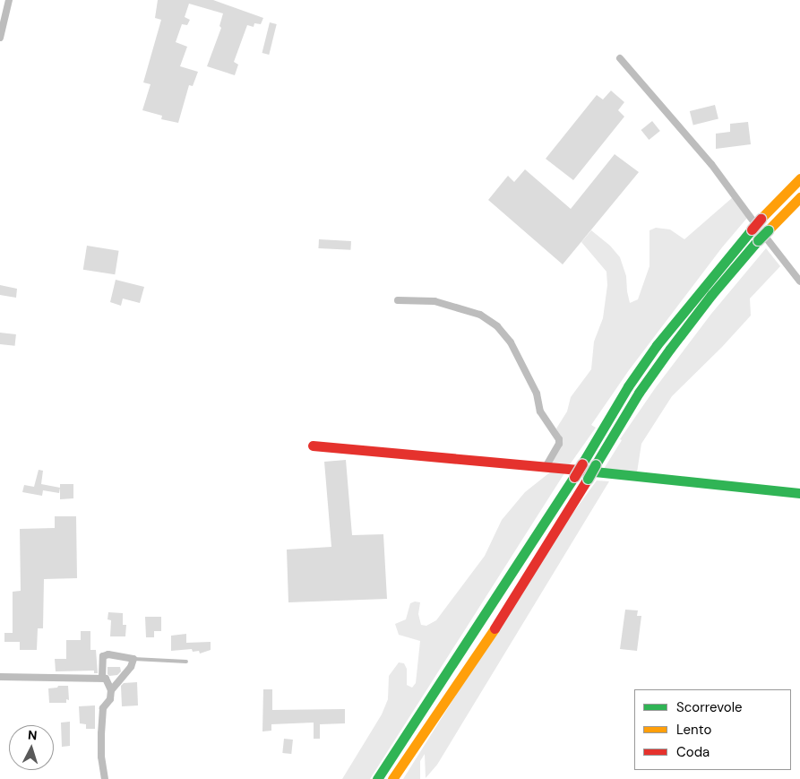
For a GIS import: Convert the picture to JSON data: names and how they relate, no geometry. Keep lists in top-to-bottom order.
{
  "legend": ["Scorrevole", "Lento", "Coda"],
  "north": "top"
}
